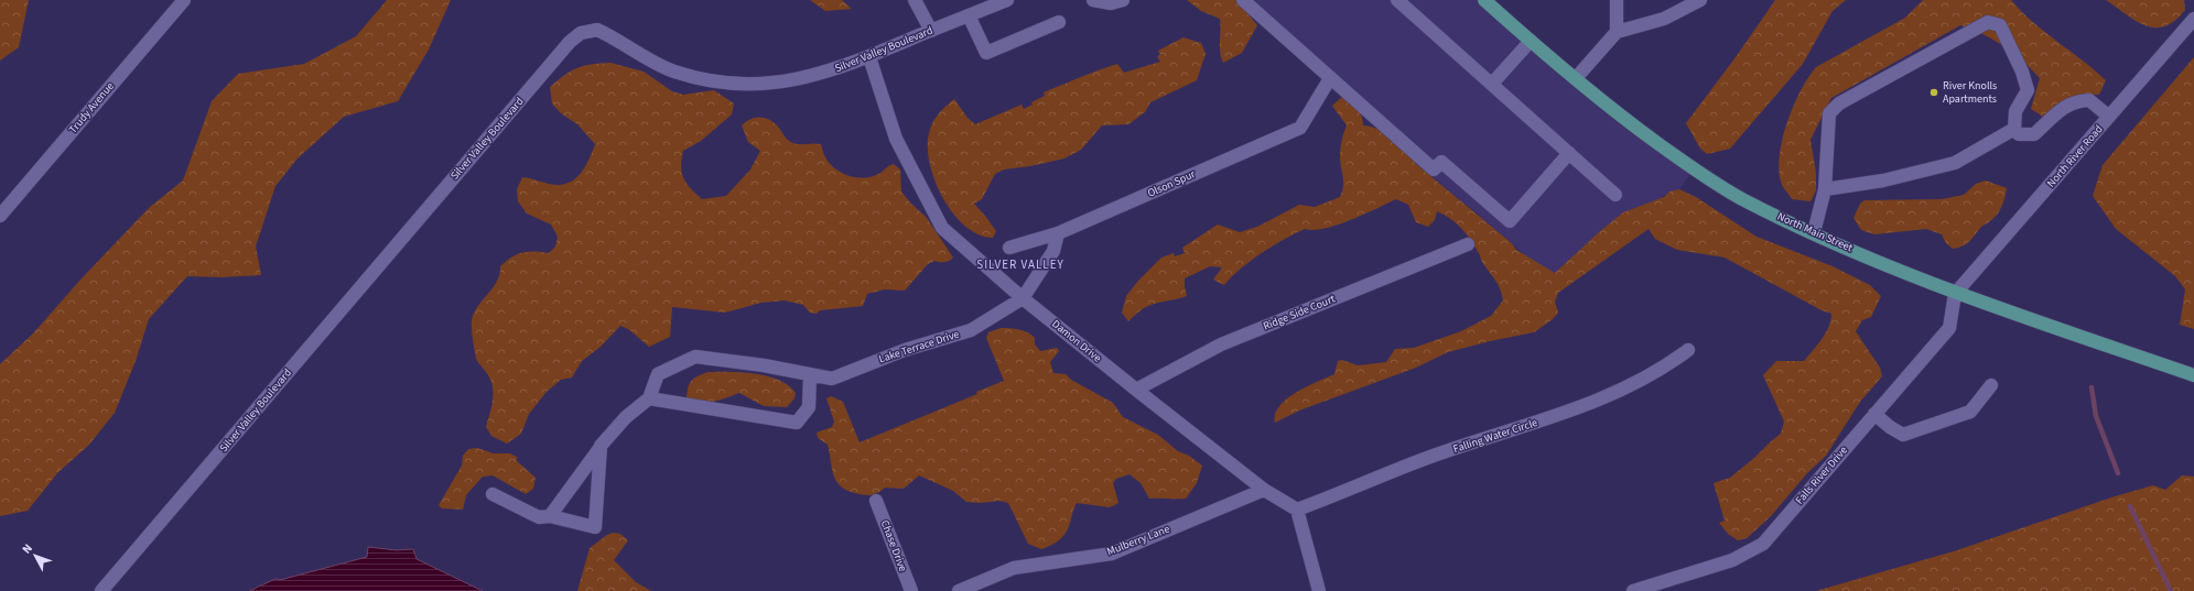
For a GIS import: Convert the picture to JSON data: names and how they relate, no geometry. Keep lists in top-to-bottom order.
{
  "streets": {
    "main road": ["North Main Street"],
    "street": [
      "Silver Valley Boulevard",
      "Trudy Avenue",
      "North River Road",
      "Olson Spur",
      "Ridge Side Court",
      "Damon Drive",
      "Lake Terrace Drive",
      "Falling Water Circle",
      "Falls River Drive",
      "Mulberry Lane",
      "Chase Drive"
    ]
  },
  "crossings": [
    ["Silver Valley Boulevard", "Damon Drive"],
    ["North River Road", "North Main Street"],
    ["North River Road", "Falls River Drive"],
    ["North Main Street", "Falls River Drive"],
    ["Ridge Side Court", "Damon Drive"],
    ["Damon Drive", "Lake Terrace Drive"],
    ["Damon Drive", "Falling Water Circle"],
    ["Damon Drive", "Mulberry Lane"]
  ],
  "districts": ["SILVER VALLEY"],
  "places": ["River Knolls Apartments"],
  "north": "top left"
}
